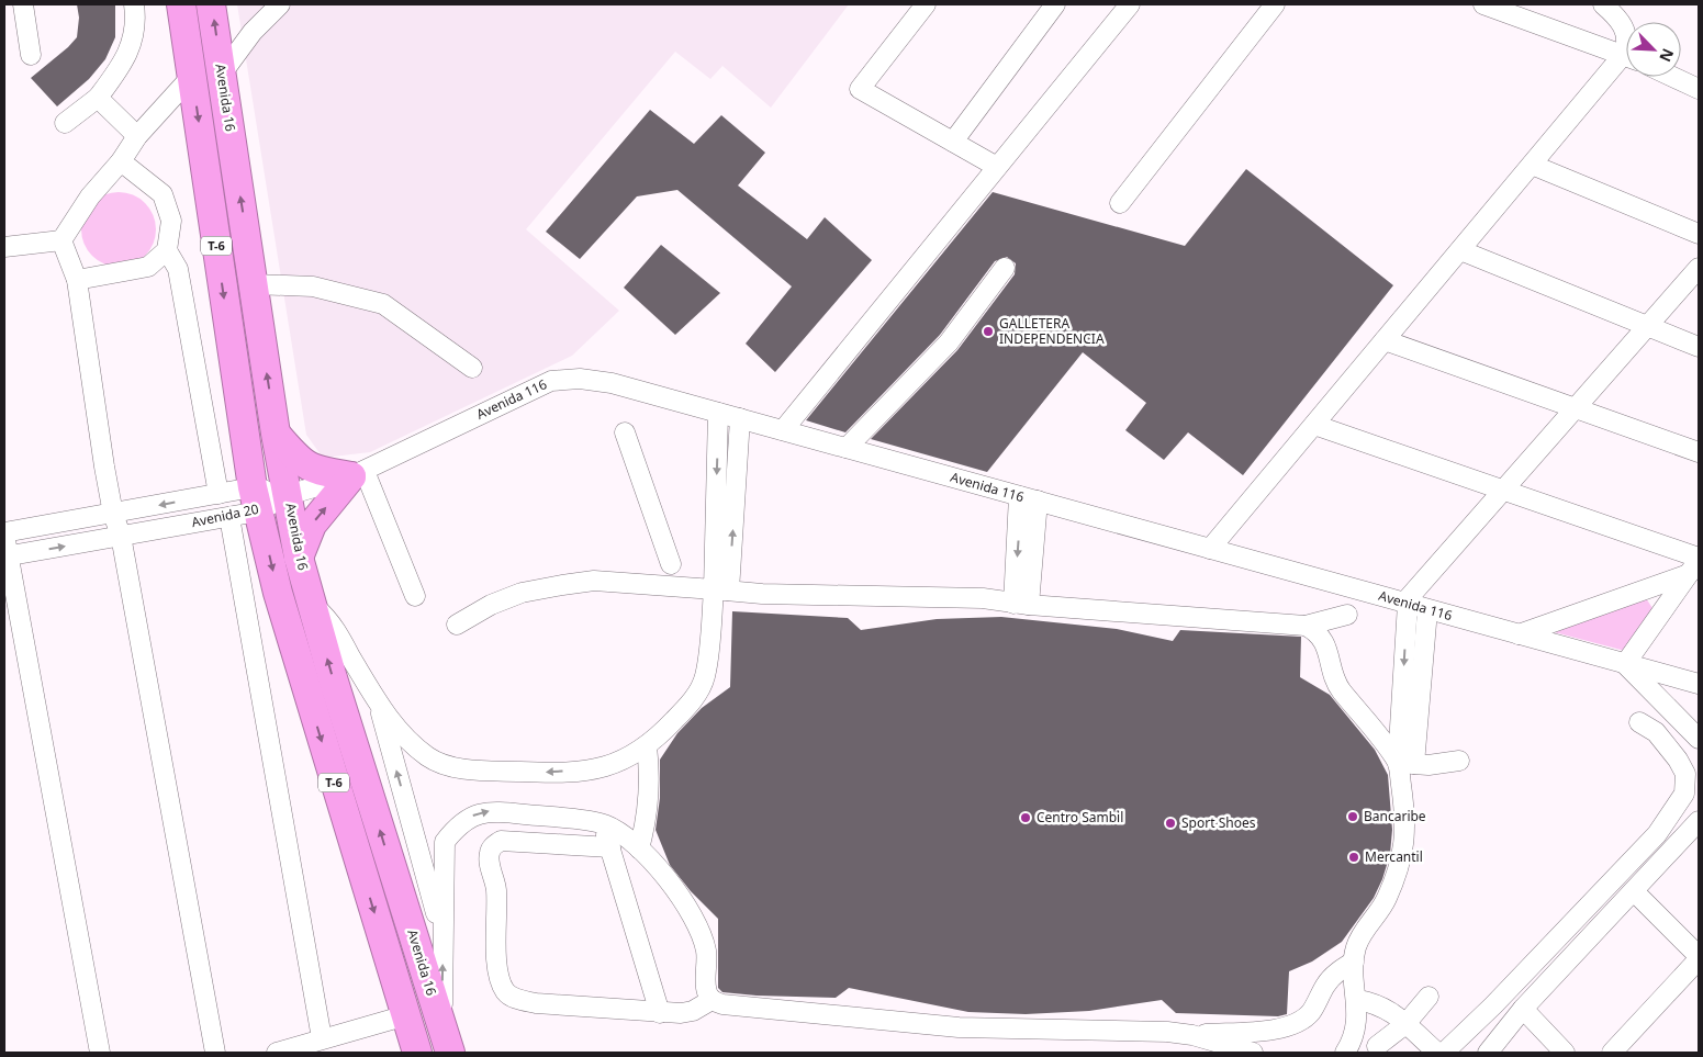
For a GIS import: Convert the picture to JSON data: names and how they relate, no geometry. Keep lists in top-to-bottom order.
{
  "streets": {
    "highway": ["Avenida 16", "T-6"],
    "street": ["Avenida 116", "Avenida 20"]
  },
  "crossings": [
    ["Avenida 16", "Avenida 116"],
    ["Avenida 16", "Avenida 20"],
    ["T-6", "Avenida 20"],
    ["Avenida 116", "Avenida 20"]
  ],
  "places": [
    "GALLETERA INDEPENDENCIA",
    "Bancaribe",
    "Centro Sambil",
    "Sport Shoes",
    "Mercantil"
  ],
  "north": "bottom right"
}
